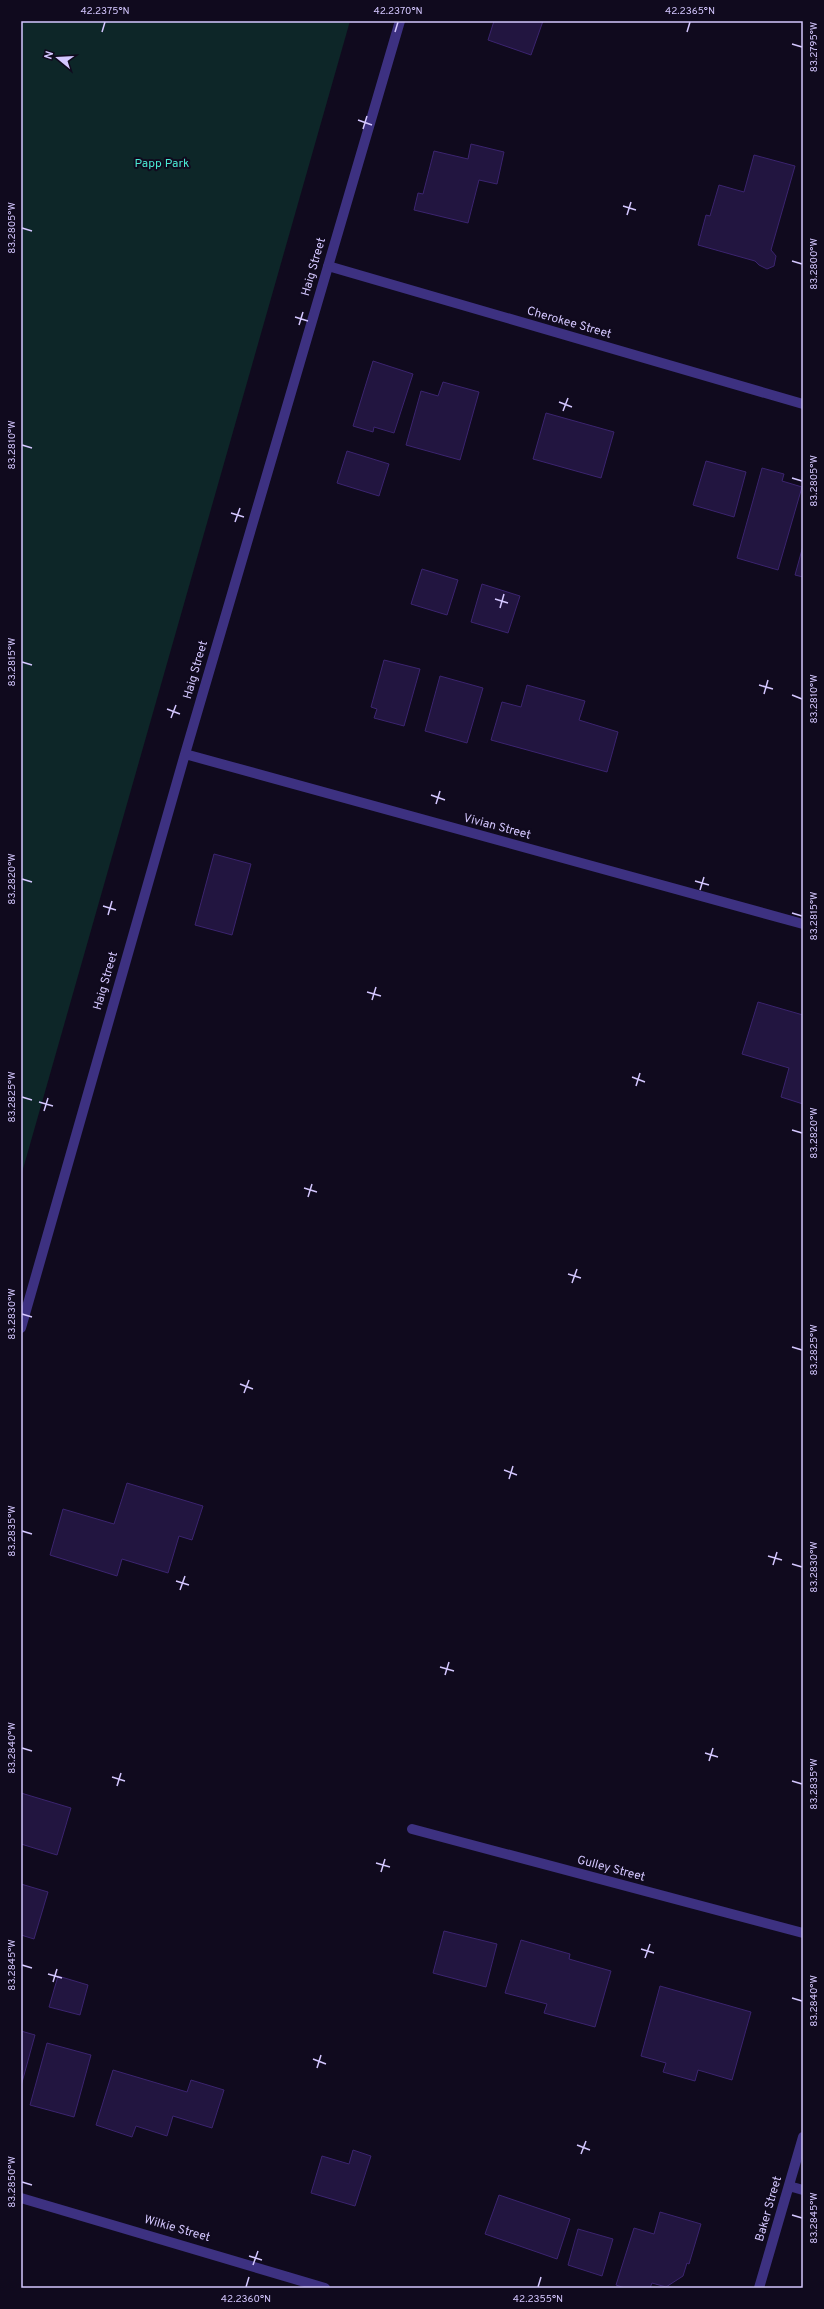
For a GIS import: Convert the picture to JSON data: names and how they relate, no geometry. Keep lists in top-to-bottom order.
{
  "streets": {
    "street": [
      "Haig Street",
      "Cherokee Street",
      "Vivian Street",
      "Gulley Street",
      "Baker Street",
      "Wilkie Street"
    ]
  },
  "crossings": [
    ["Haig Street", "Cherokee Street"],
    ["Haig Street", "Vivian Street"]
  ],
  "parks": ["Papp Park"],
  "north": "left",
  "coordinates": [
    "42.2375°N",
    "42.2370°N",
    "42.2365°N",
    "83.2795°W",
    "83.2805°W",
    "83.2800°W",
    "83.2810°W",
    "83.2815°W",
    "83.2820°W",
    "83.2825°W",
    "83.2830°W",
    "83.2835°W",
    "83.2840°W",
    "83.2845°W",
    "83.2850°W",
    "42.2360°N",
    "42.2355°N"
  ]
}
